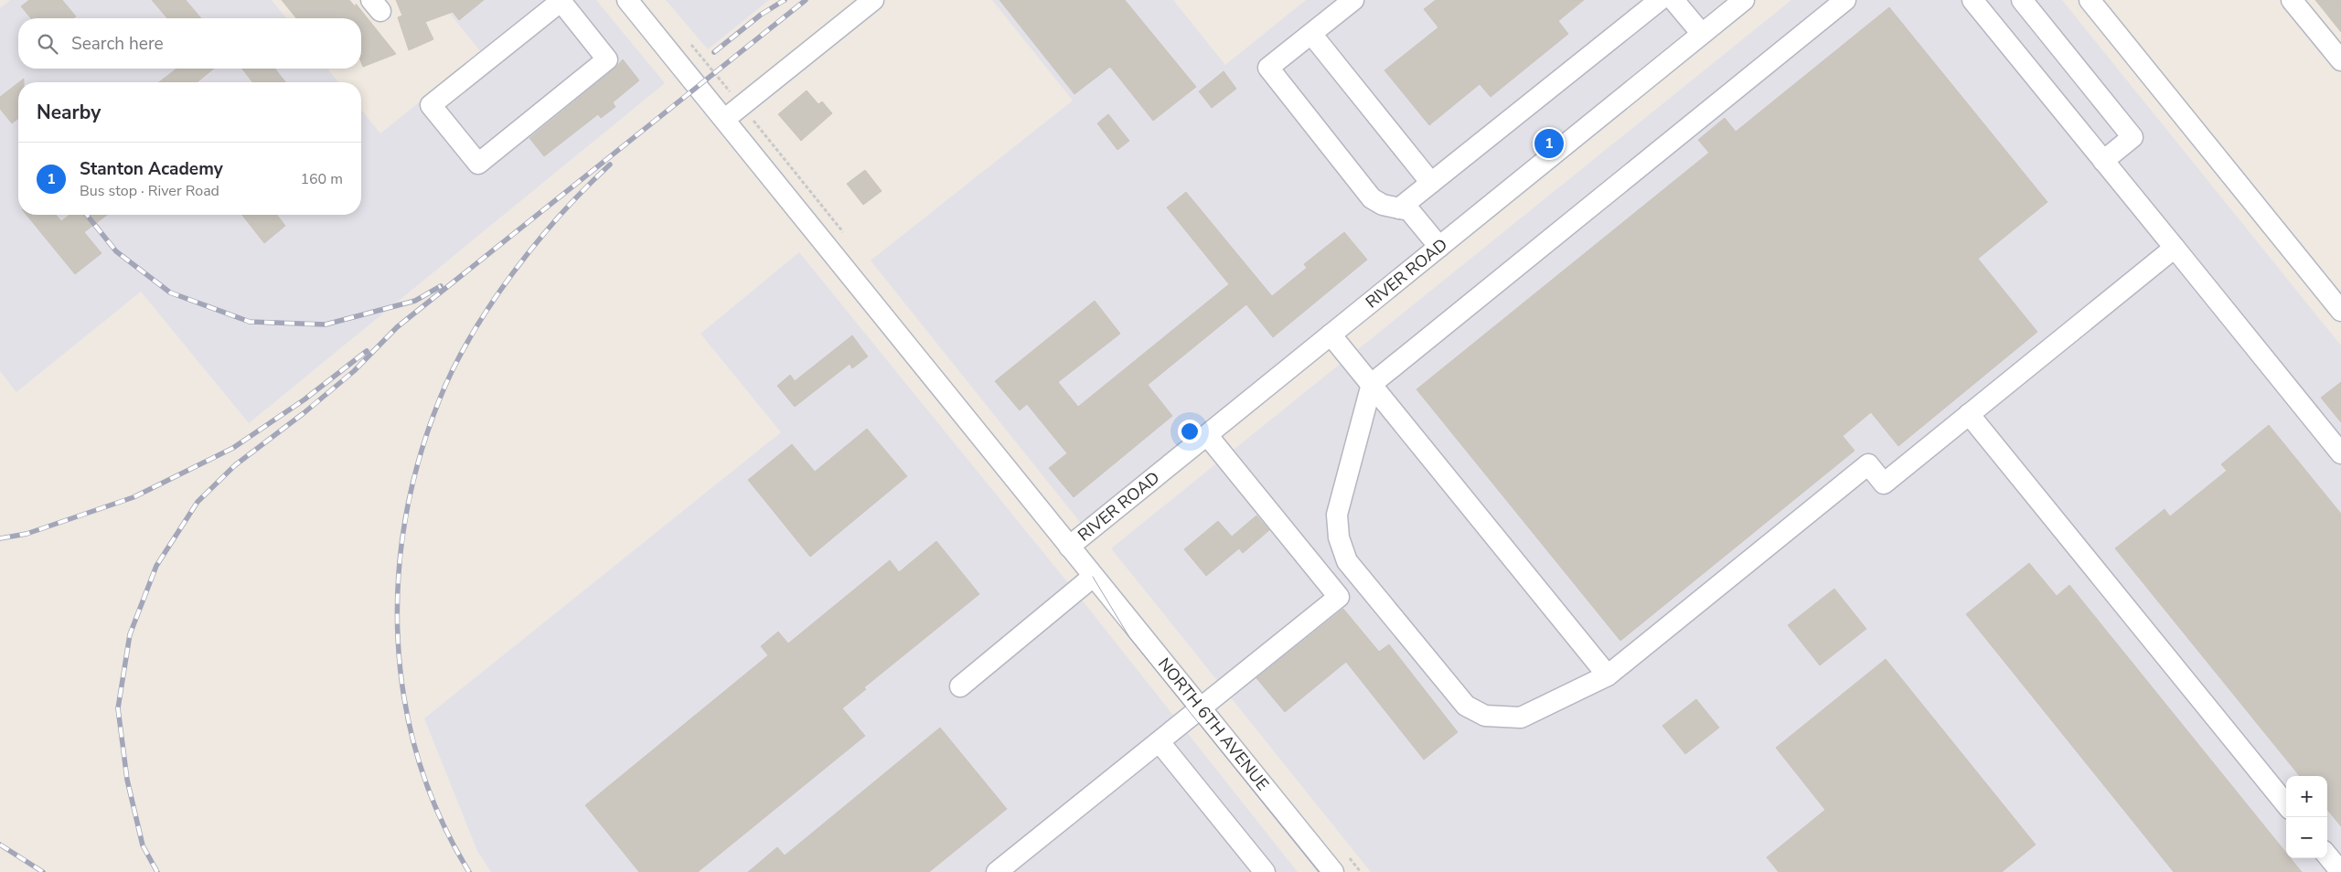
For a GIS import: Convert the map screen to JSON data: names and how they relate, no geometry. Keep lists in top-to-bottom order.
{
  "streets": {
    "street": ["RIVER ROAD", "NORTH 6TH AVENUE"]
  },
  "crossings": [
    ["RIVER ROAD", "NORTH 6TH AVENUE"]
  ],
  "page": {
    "search": "Search here",
    "heading": "Nearby",
    "pins": "1",
    "list": [
      {
        "mark": "1",
        "name": "Stanton Academy",
        "note": "Bus stop · River Road",
        "value": "160 m"
      }
    ],
    "map_buttons": ["+", "−"]
  }
}
